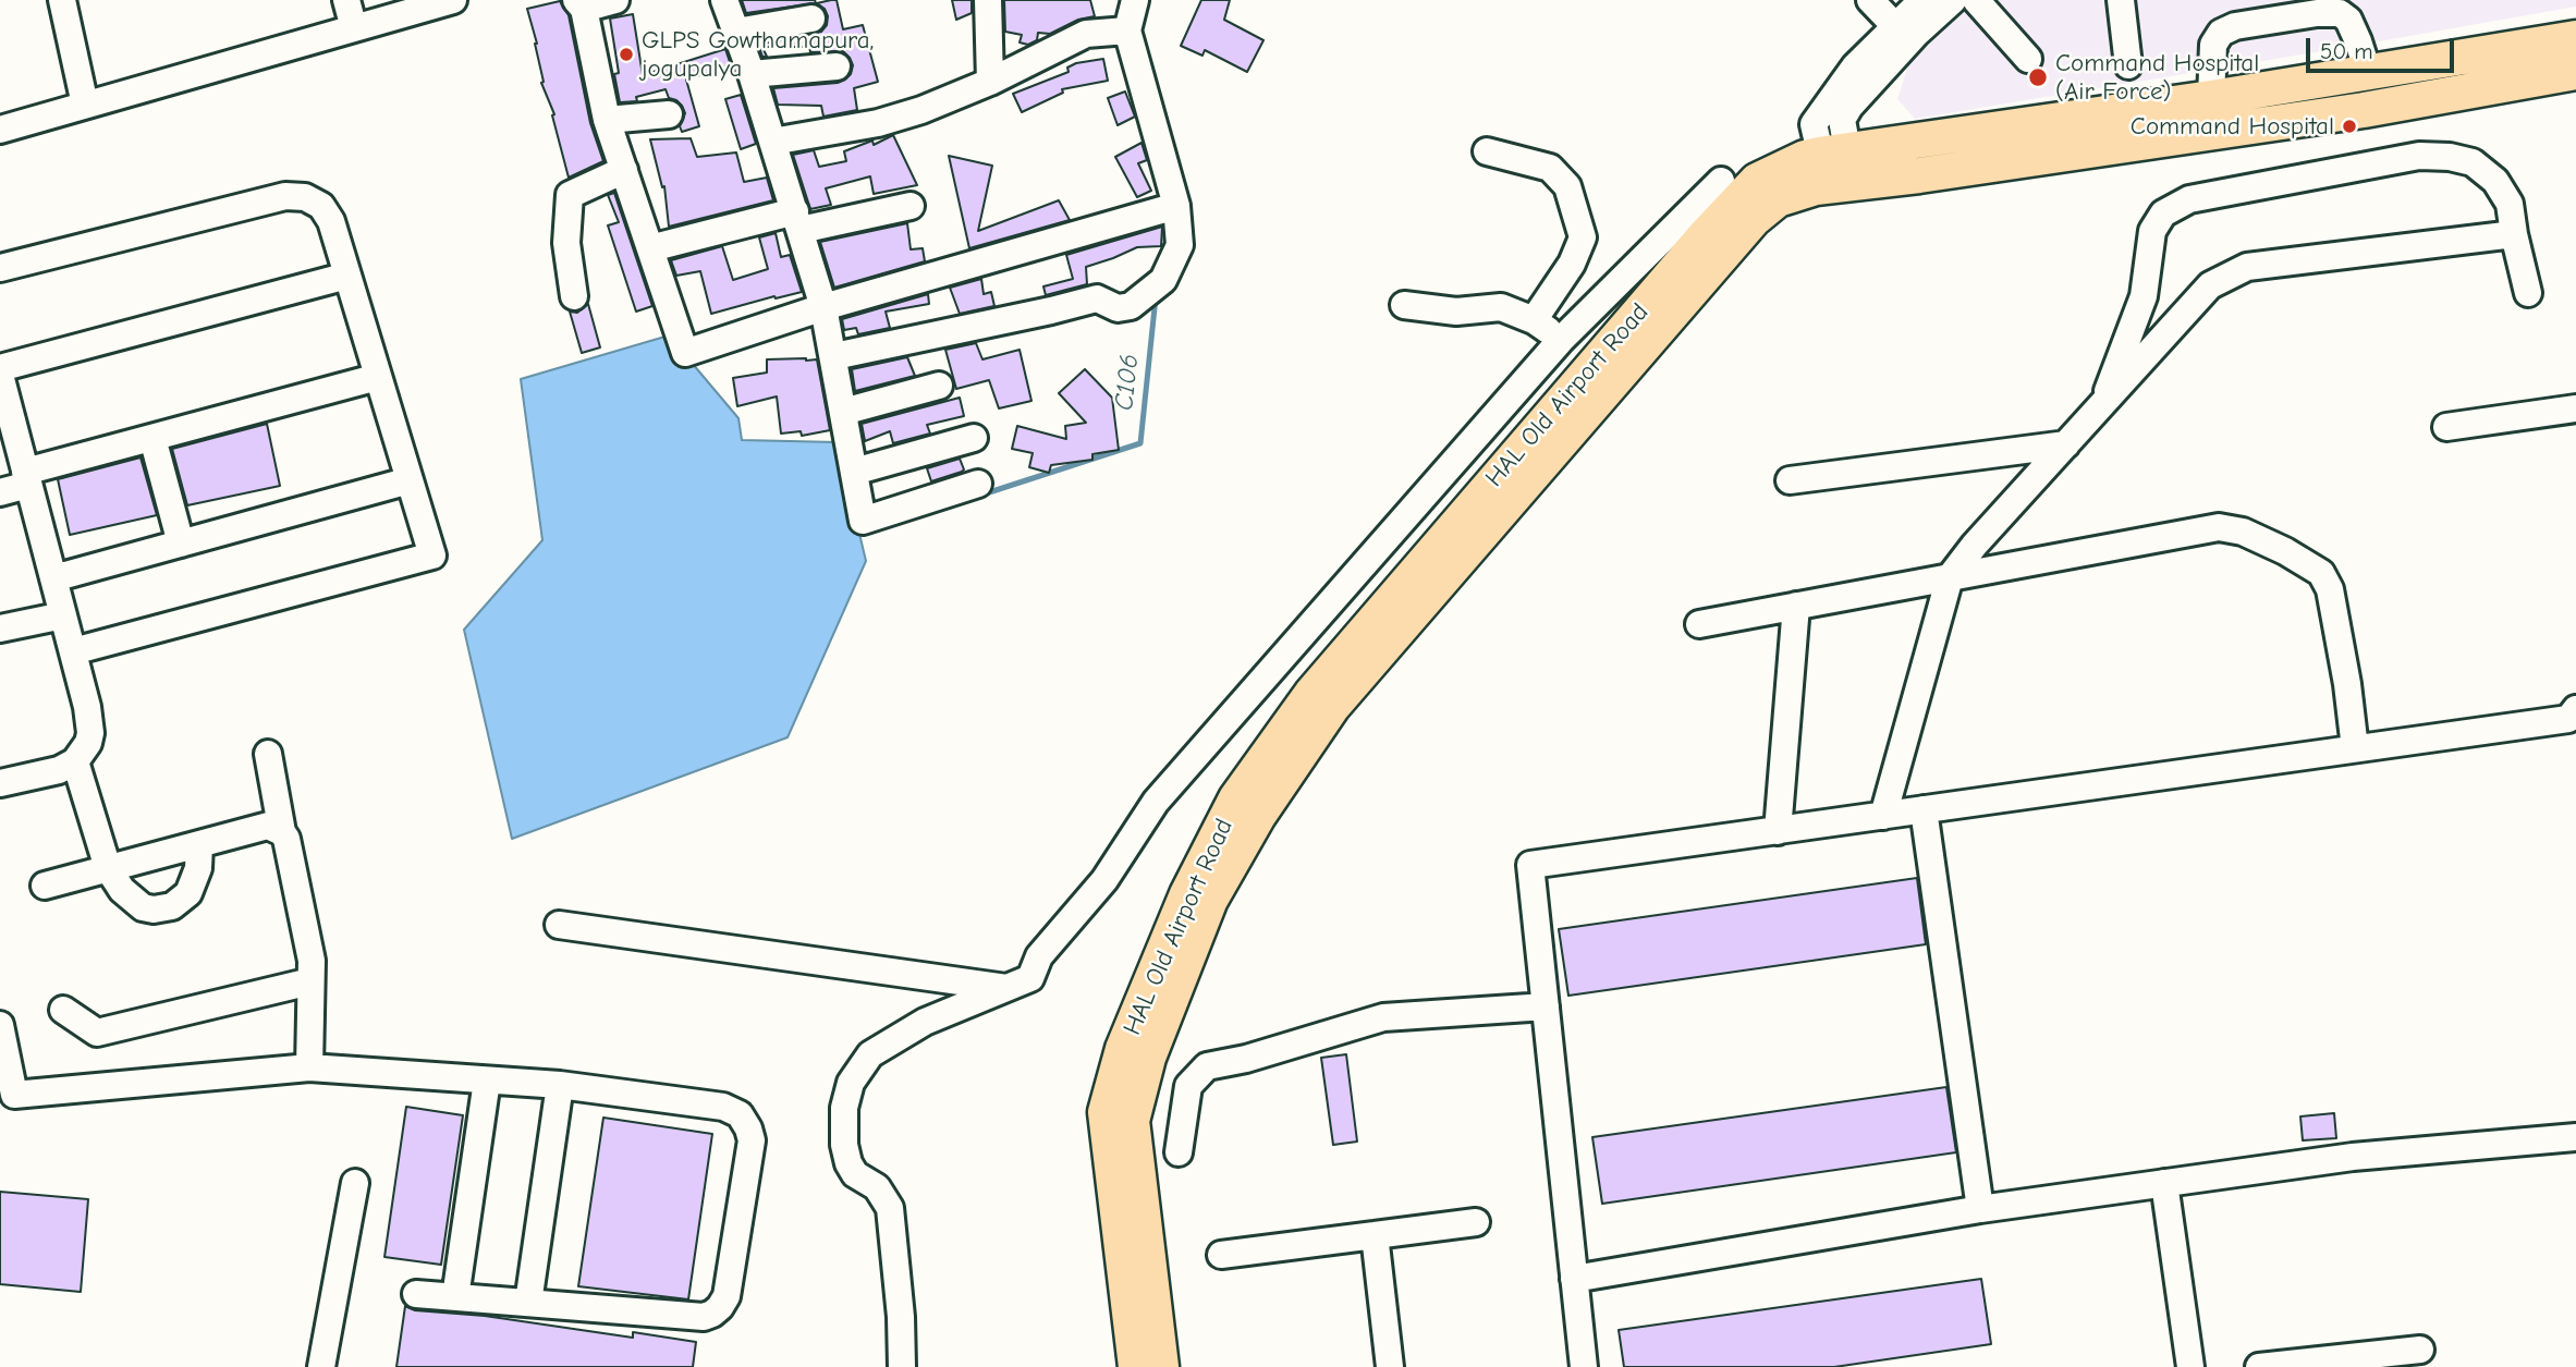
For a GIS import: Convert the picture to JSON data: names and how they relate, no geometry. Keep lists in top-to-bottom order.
{
  "streets": {
    "main road": ["HAL Old Airport Road"]
  },
  "water": ["C106"],
  "places": ["GLPS Gowthamapura, jogupalya", "Command Hospital (Air Force)", "Command Hospital"],
  "scale_bar": "50 m"
}
